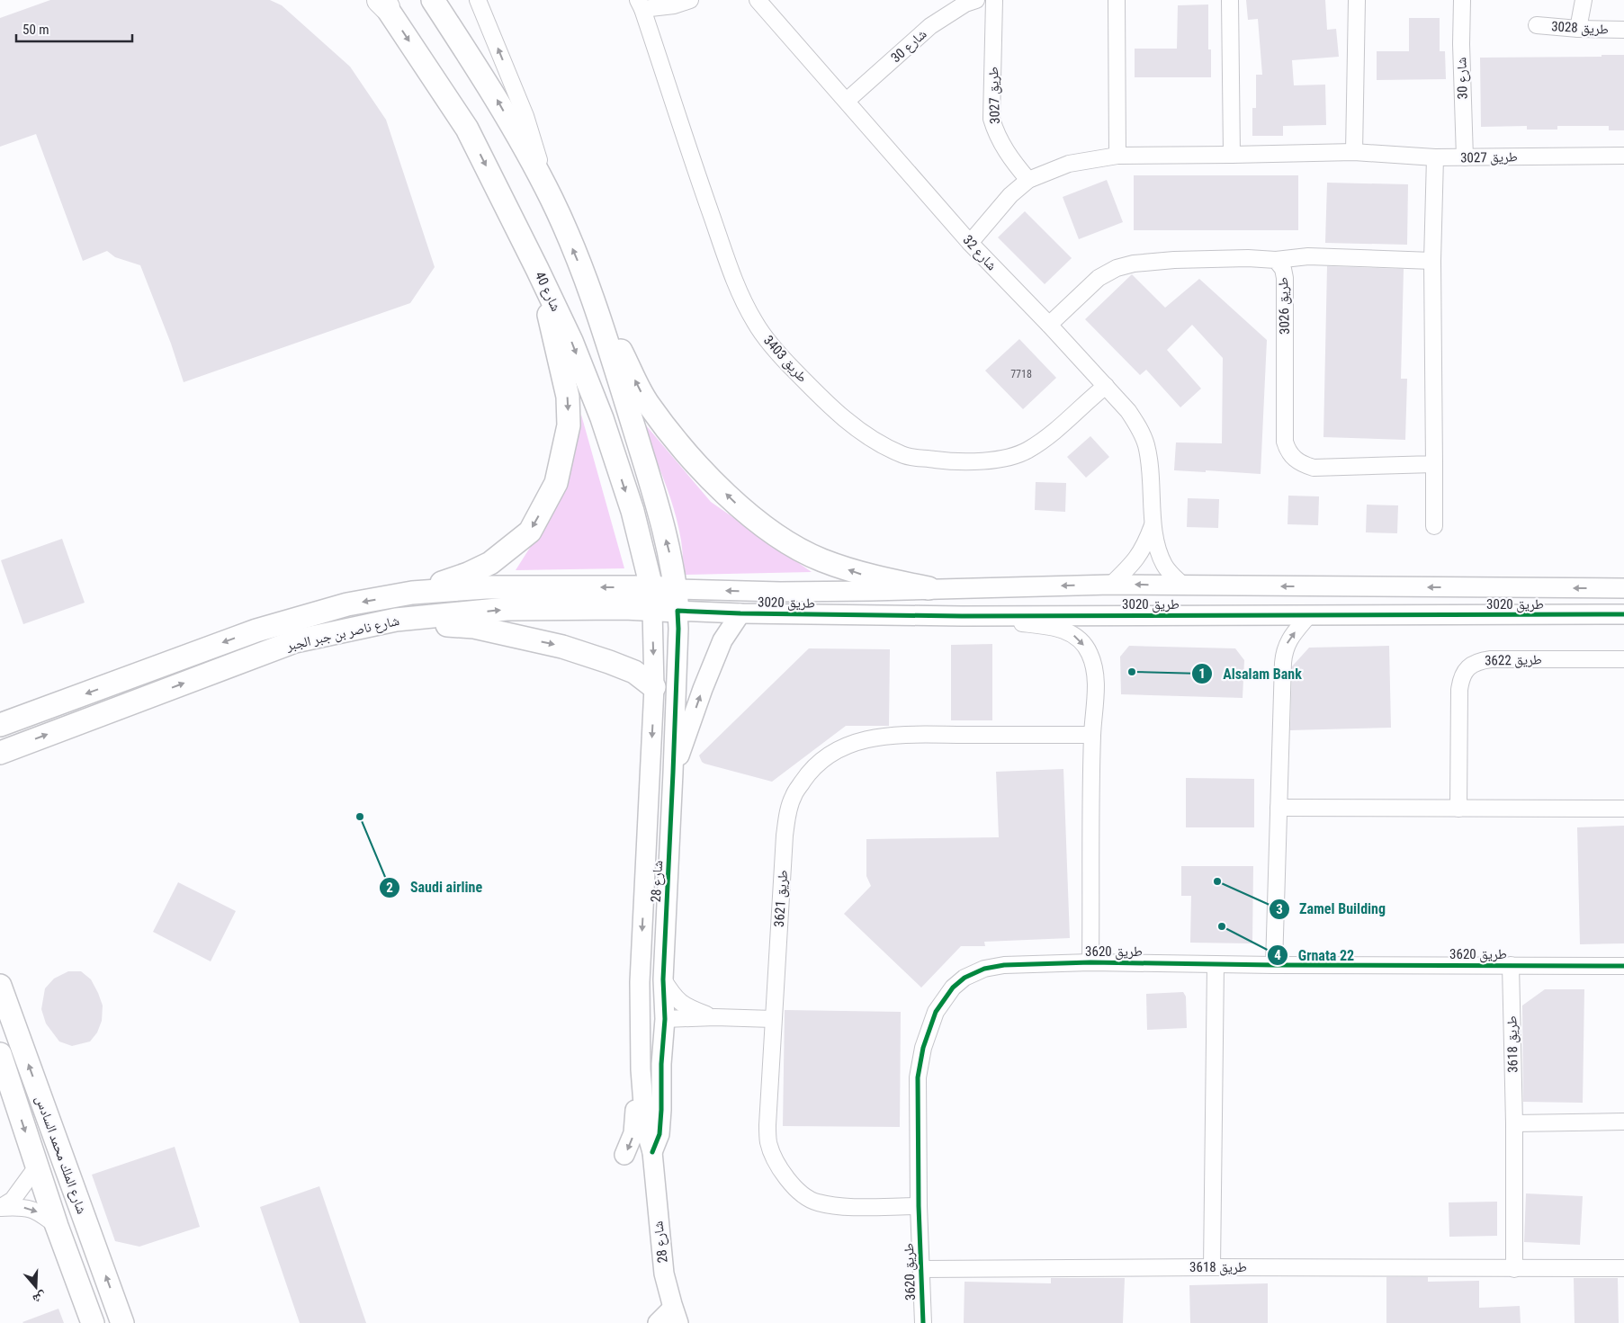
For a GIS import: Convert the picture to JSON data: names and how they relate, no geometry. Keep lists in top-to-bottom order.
{
  "streets": {
    "main road": ["شارع 40", "شارع ناصر بن جبر الجبر", "شارع الملك محمد السادس"],
    "street": [
      "طريق 3028",
      "شارع 30",
      "طريق 3027",
      "شارع 32",
      "طريق 3026",
      "طريق 3403",
      "طريق 3020",
      "طريق 3622",
      "شارع 28",
      "طريق 3621",
      "طريق 3620",
      "طريق 3618"
    ]
  },
  "crossings": [
    ["شارع 30", "طريق 3027"],
    ["شارع 30", "شارع 32"],
    ["طريق 3027", "شارع 32"],
    ["شارع 32", "طريق 3026"],
    ["شارع 32", "طريق 3403"],
    ["شارع 40", "شارع ناصر بن جبر الجبر"],
    ["شارع 40", "شارع 28"],
    ["طريق 3020", "شارع ناصر بن جبر الجبر"],
    ["طريق 3020", "شارع 28"],
    ["شارع ناصر بن جبر الجبر", "شارع 28"],
    ["طريق 3621", "طريق 3620"],
    ["طريق 3620", "طريق 3618"]
  ],
  "places": [
    "Alsalam Bank",
    "Saudi airline",
    "Zamel Building",
    "Grnata 22"
  ],
  "house_numbers": ["7718"],
  "scale_bar": "50 m",
  "north": "bottom"
}
